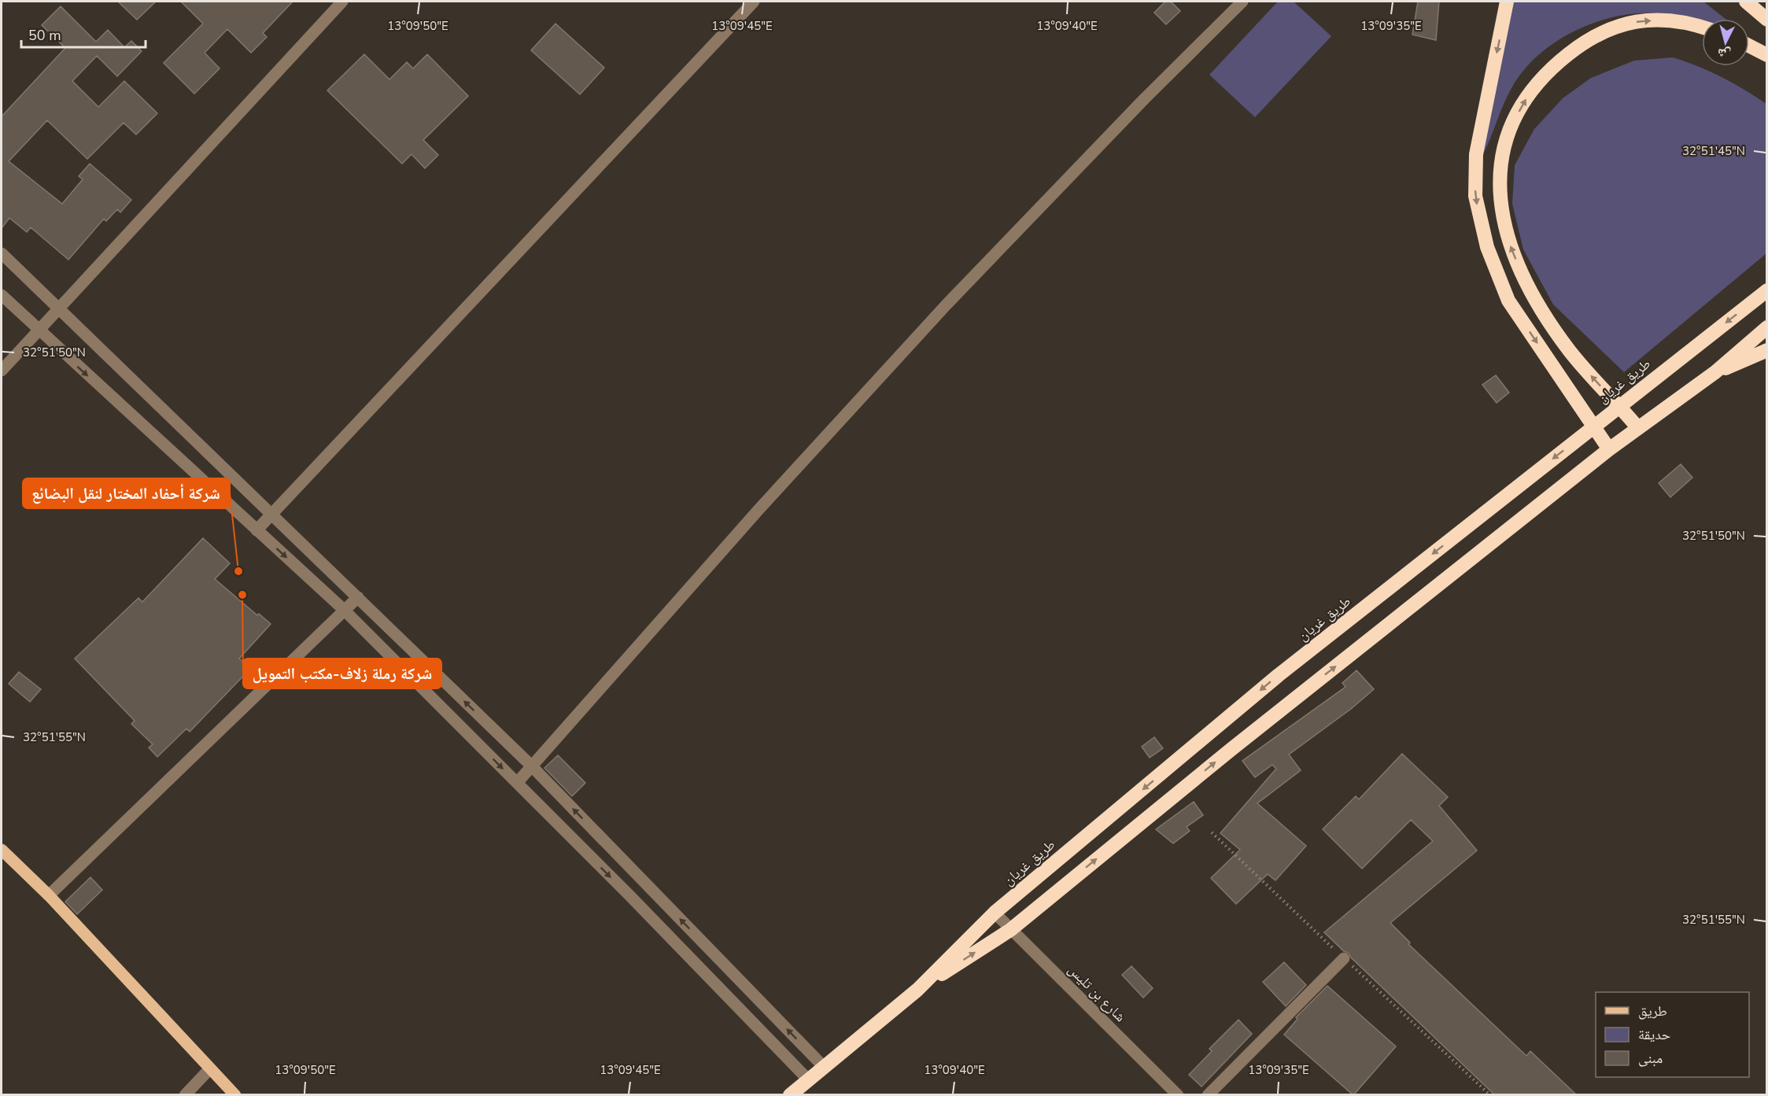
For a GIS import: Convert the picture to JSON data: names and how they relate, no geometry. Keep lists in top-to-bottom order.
{
  "streets": {
    "highway": ["طريق غريان"],
    "street": ["شارع بن تليس"]
  },
  "crossings": [
    ["طريق غريان", "شارع بن تليس"]
  ],
  "places": ["شركة أحفاد المختار لنقل البضائع", "شركة رملة زلاف-مكتب التمويل"],
  "legend": ["طريق", "حديقة", "مبنى"],
  "scale_bar": "50 m",
  "north": "bottom",
  "coordinates": [
    "13°09'50\"E",
    "13°09'45\"E",
    "13°09'40\"E",
    "13°09'35\"E",
    "32°51'45\"N",
    "32°51'50\"N",
    "32°51'55\"N"
  ]
}
